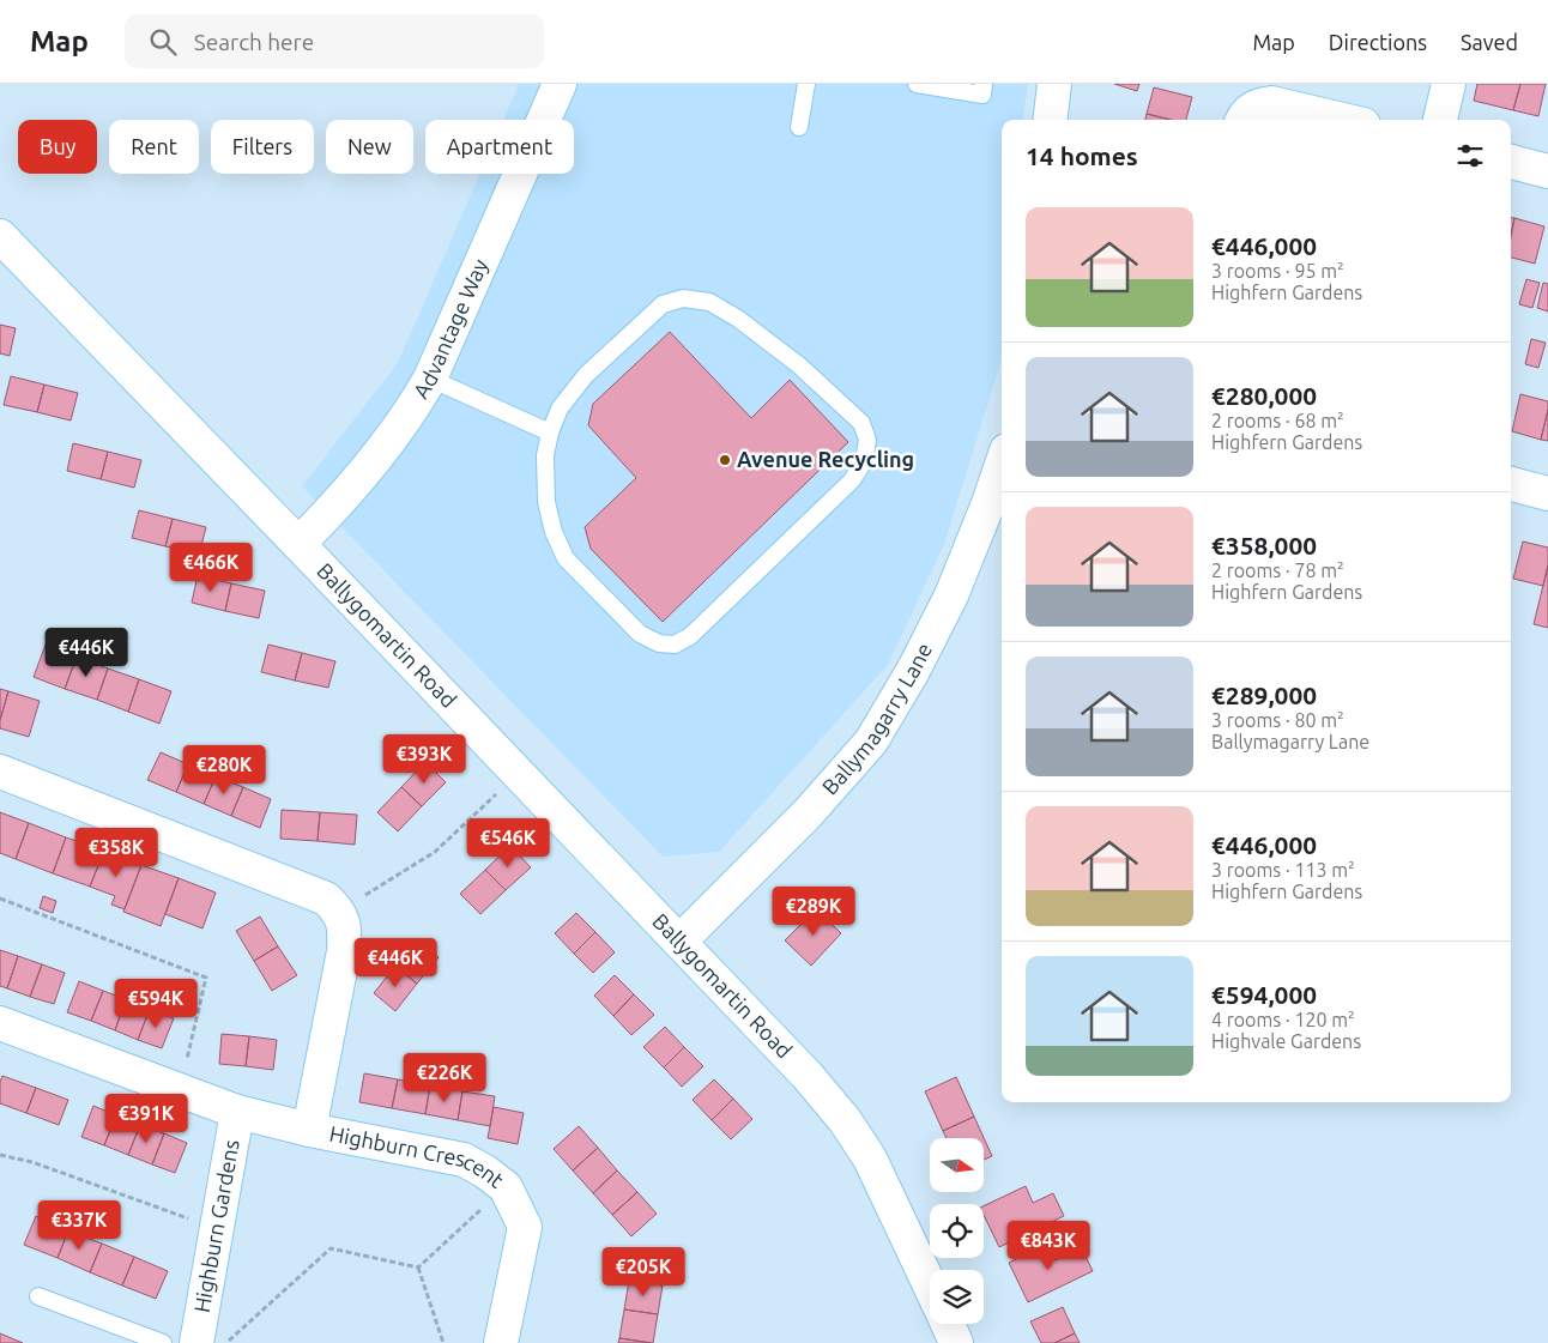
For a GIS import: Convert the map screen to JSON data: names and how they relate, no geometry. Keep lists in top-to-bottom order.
{
  "streets": {
    "street": [
      "Advantage Way",
      "Ballygomartin Road",
      "Ballymagarry Lane",
      "Highburn Crescent",
      "Highburn Gardens"
    ]
  },
  "crossings": [
    ["Advantage Way", "Ballygomartin Road"],
    ["Ballygomartin Road", "Ballymagarry Lane"],
    ["Highburn Crescent", "Highburn Gardens"]
  ],
  "places": ["Avenue Recycling"],
  "north": "right",
  "page": {
    "header": "Map",
    "search": "Search here",
    "nav": ["Map", "Directions", "Saved"],
    "chip": [
      "Buy",
      "Rent",
      "Filters",
      "New",
      "Apartment"
    ],
    "heading": "14 homes",
    "list": [
      {
        "name": "€446,000",
        "note": "3 rooms · 95 m² · Highfern Gardens"
      },
      {
        "name": "€280,000",
        "note": "2 rooms · 68 m² · Highfern Gardens"
      },
      {
        "name": "€358,000",
        "note": "2 rooms · 78 m² · Highfern Gardens"
      },
      {
        "name": "€289,000",
        "note": "3 rooms · 80 m² · Ballymagarry Lane"
      },
      {
        "name": "€446,000",
        "note": "3 rooms · 113 m² · Highfern Gardens"
      },
      {
        "name": "€594,000",
        "note": "4 rooms · 120 m² · Highvale Gardens"
      }
    ],
    "price": [
      "€466K",
      "€446K",
      "€393K",
      "€280K",
      "€546K",
      "€358K",
      "€289K",
      "€446K",
      "€594K",
      "€226K",
      "€391K",
      "€337K",
      "€843K",
      "€205K"
    ]
  }
}
